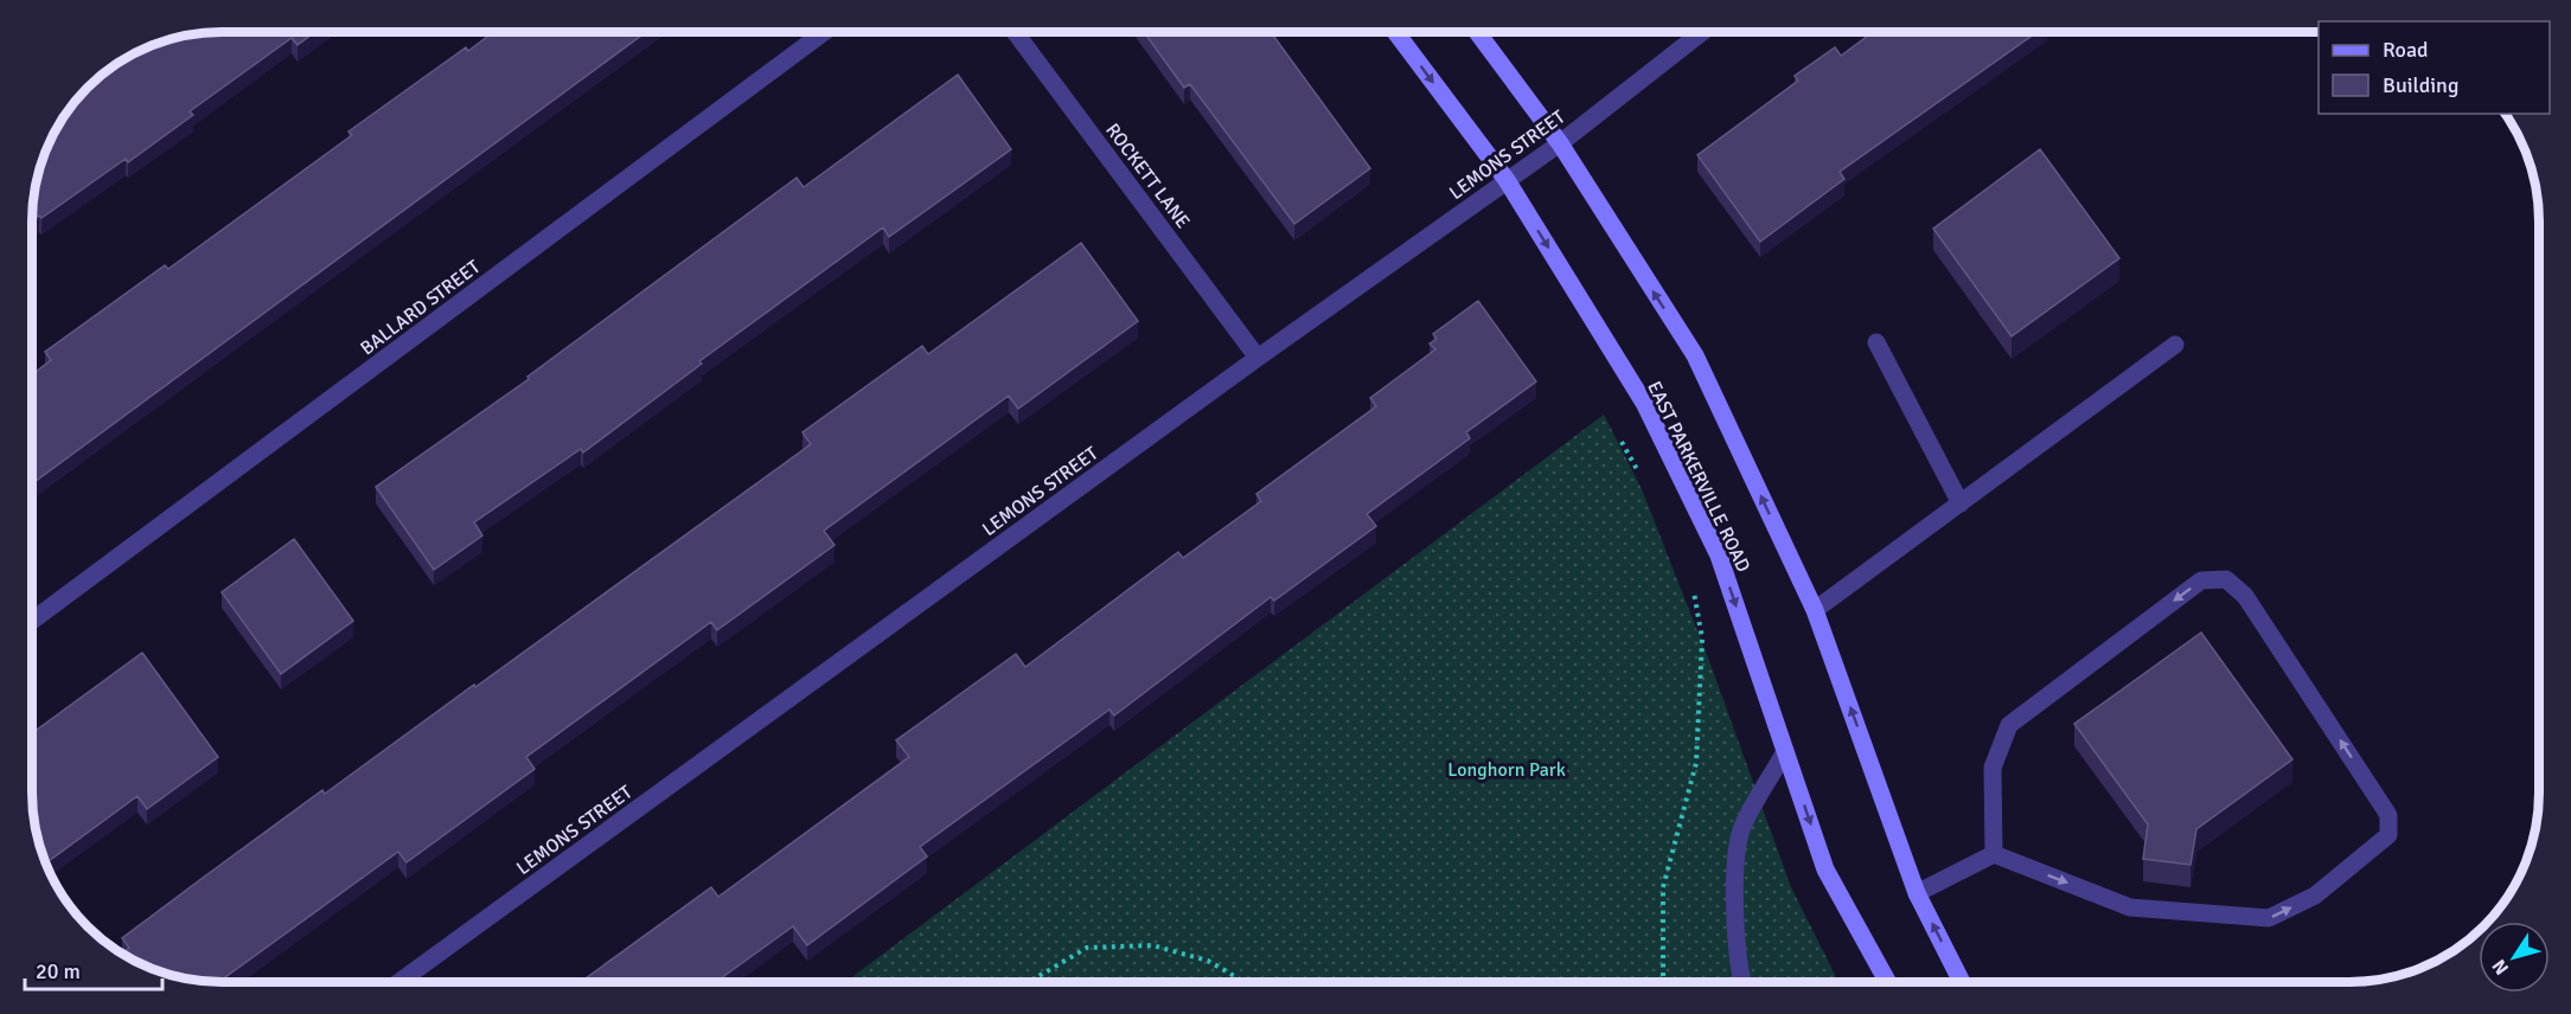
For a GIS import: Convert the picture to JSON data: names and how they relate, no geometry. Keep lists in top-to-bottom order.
{
  "streets": {
    "main road": ["EAST PARKERVILLE ROAD"],
    "street": ["LEMONS STREET", "ROCKETT LANE", "BALLARD STREET"]
  },
  "crossings": [
    ["LEMONS STREET", "ROCKETT LANE"],
    ["LEMONS STREET", "EAST PARKERVILLE ROAD"]
  ],
  "parks": ["Longhorn Park"],
  "legend": ["Road", "Building"],
  "scale_bar": "20 m",
  "north": "bottom left"
}
